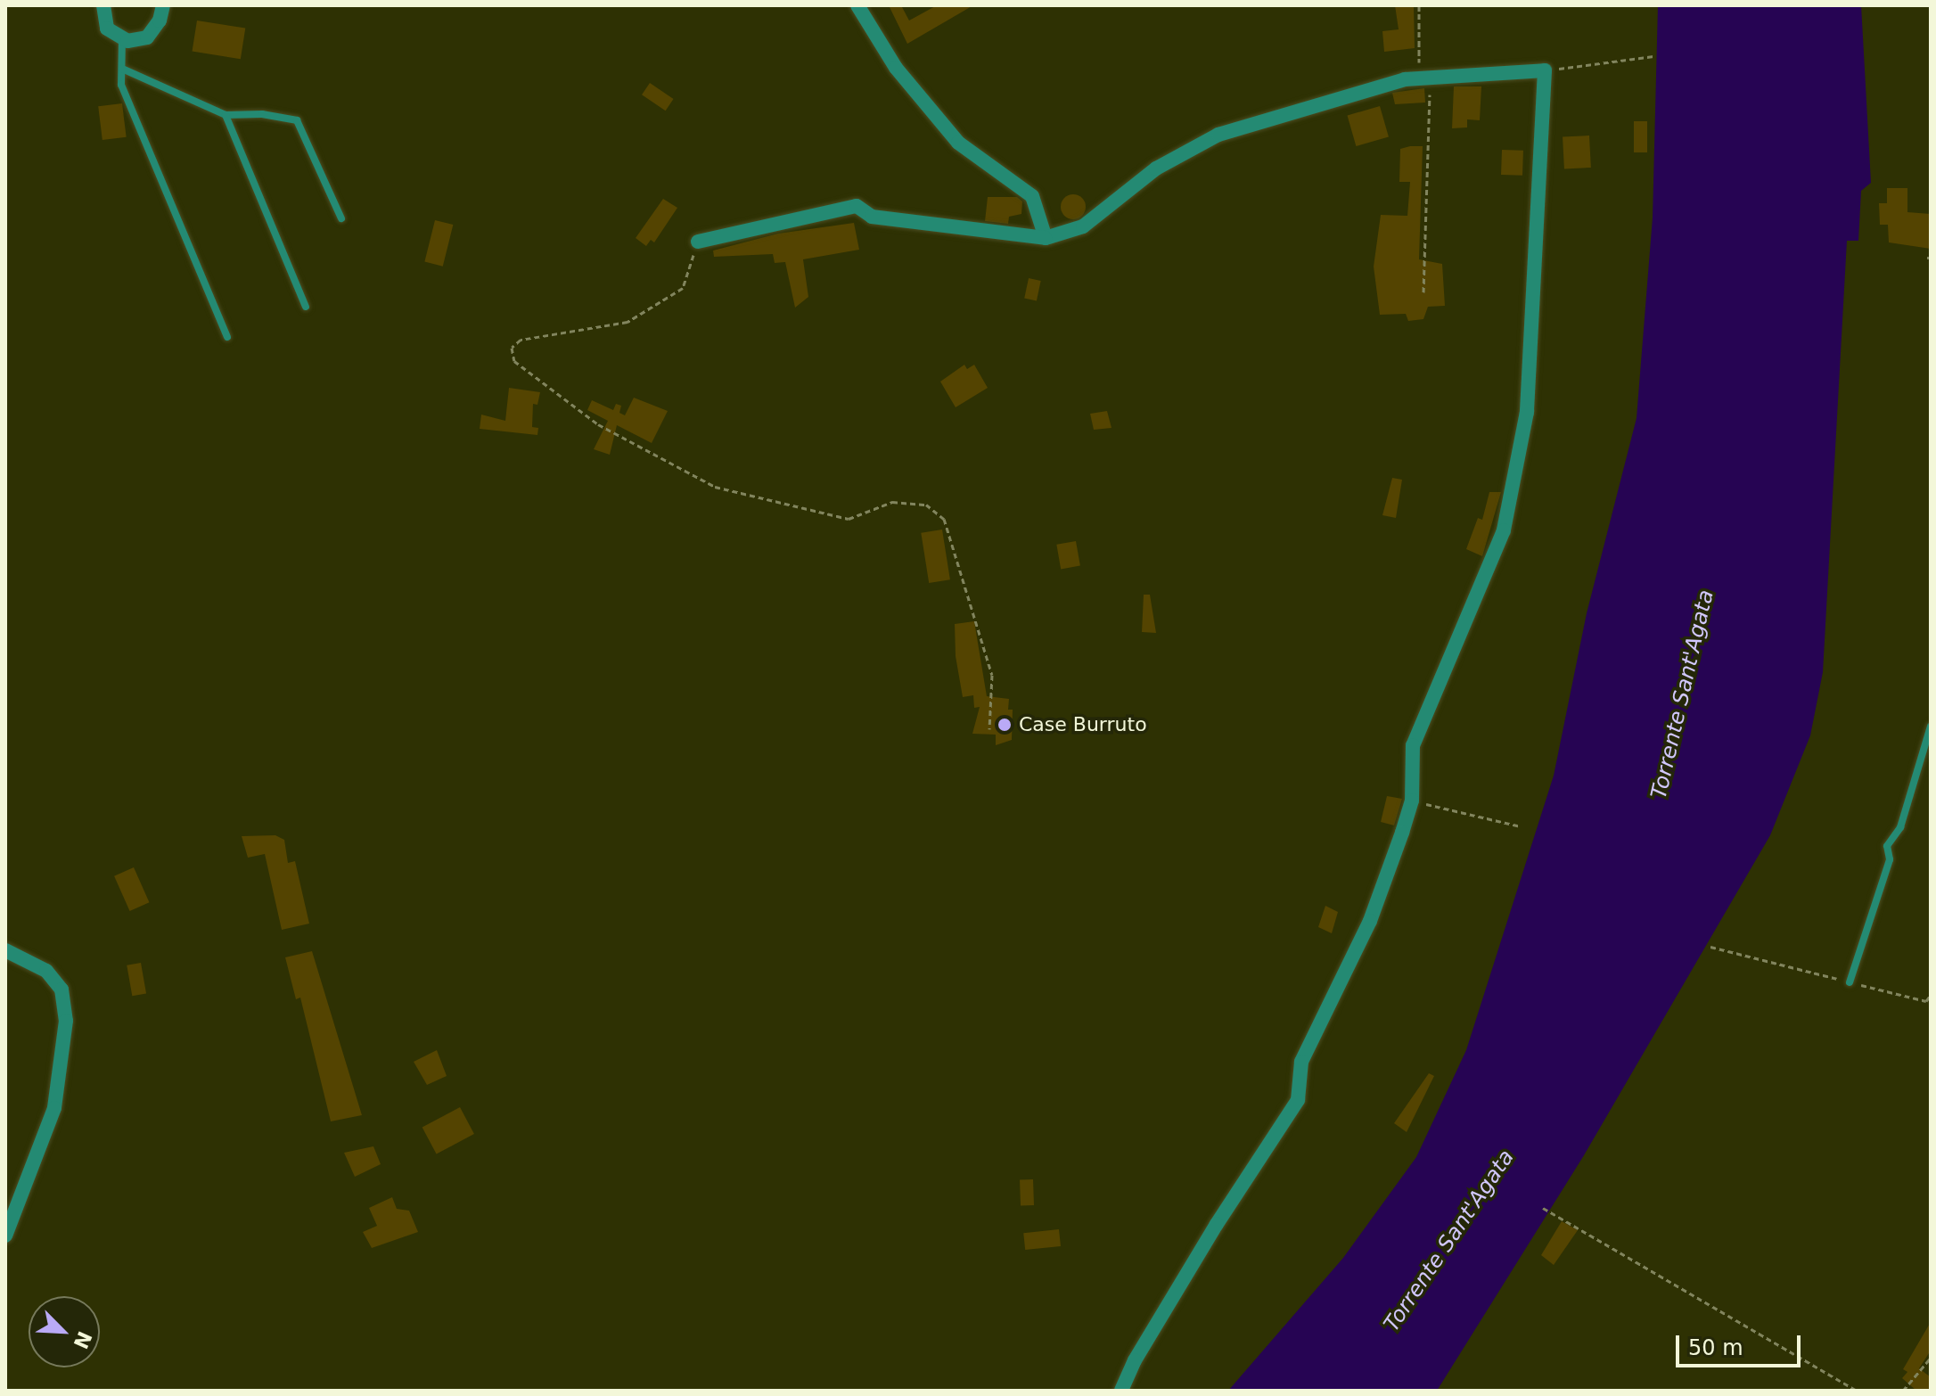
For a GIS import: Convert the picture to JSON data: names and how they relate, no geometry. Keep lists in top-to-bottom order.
{
  "water": ["Torrente Sant'Agata"],
  "places": ["Case Burruto"],
  "scale_bar": "50 m",
  "north": "bottom right"
}
